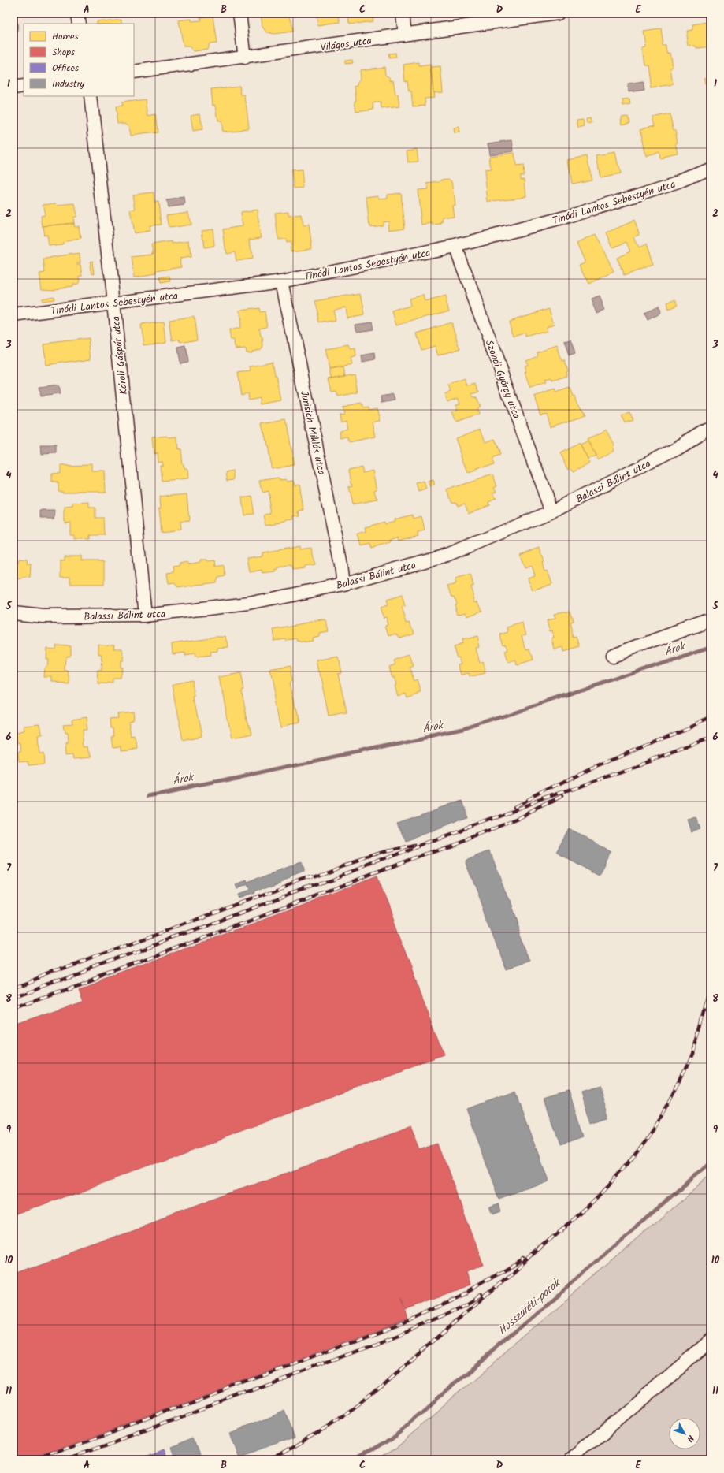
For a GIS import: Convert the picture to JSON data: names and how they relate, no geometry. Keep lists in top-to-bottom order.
{
  "streets": {
    "street": [
      "Világos utca",
      "Tinódi Lantos Sebestyén utca",
      "Károli Gáspár utca",
      "Szondi György utca",
      "Jurisich Miklós utca",
      "Balassi Bálint utca"
    ]
  },
  "crossings": [
    ["Tinódi Lantos Sebestyén utca", "Károli Gáspár utca"],
    ["Tinódi Lantos Sebestyén utca", "Szondi György utca"],
    ["Tinódi Lantos Sebestyén utca", "Jurisich Miklós utca"],
    ["Károli Gáspár utca", "Balassi Bálint utca"],
    ["Szondi György utca", "Balassi Bálint utca"],
    ["Jurisich Miklós utca", "Balassi Bálint utca"]
  ],
  "water": ["Árok", "Hosszúréti-patak"],
  "legend": [
    "Homes",
    "Shops",
    "Offices",
    "Industry"
  ],
  "north": "bottom right",
  "grid": {
    "columns": [
      "A",
      "B",
      "C",
      "D",
      "E"
    ],
    "rows": [
      "1",
      "2",
      "3",
      "4",
      "5",
      "6",
      "7",
      "8",
      "9",
      "10",
      "11"
    ]
  }
}
